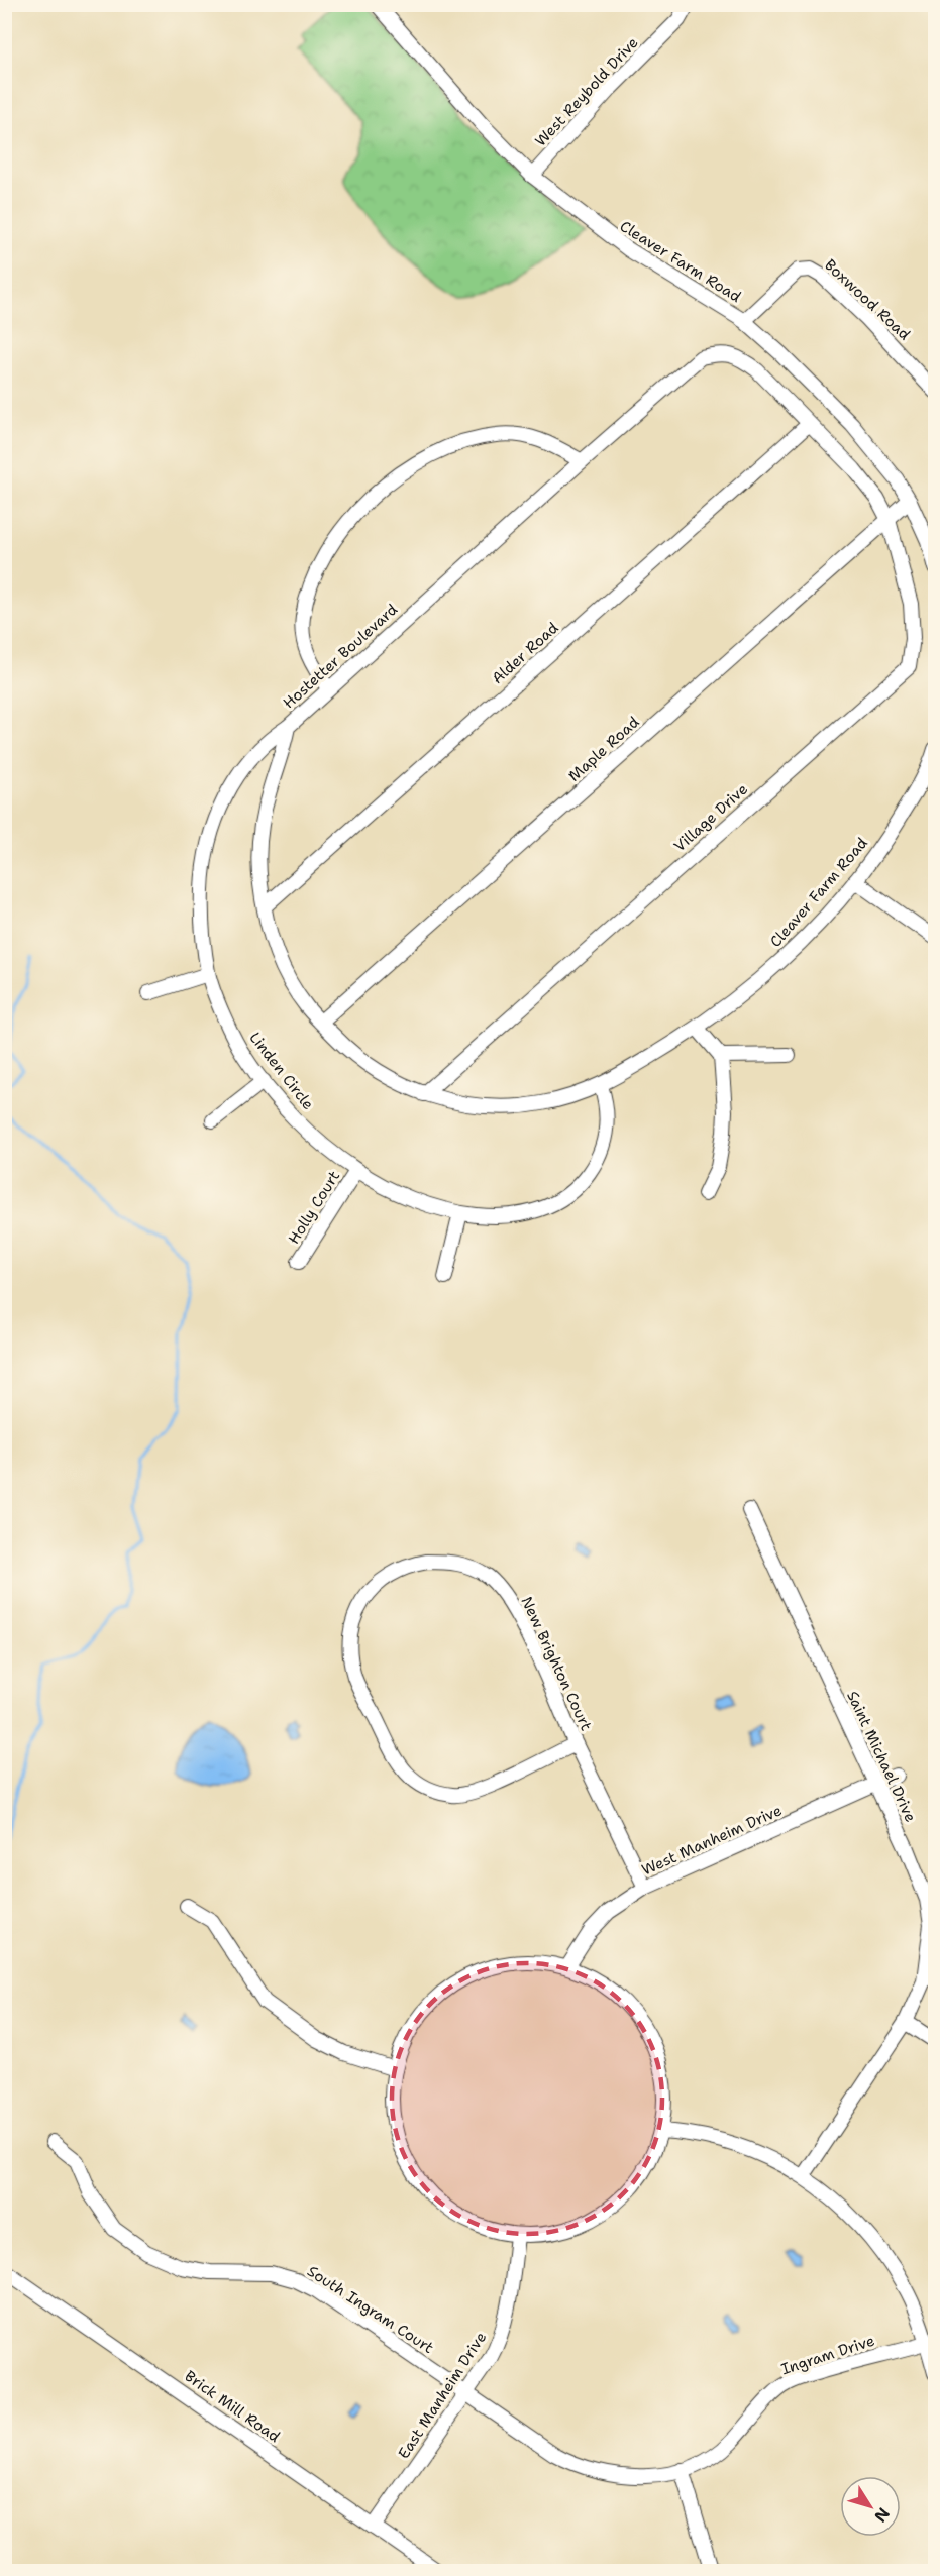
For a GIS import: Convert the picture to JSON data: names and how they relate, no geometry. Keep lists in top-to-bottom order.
{
  "streets": {
    "street": [
      "West Reybold Drive",
      "Cleaver Farm Road",
      "Boxwood Road",
      "Alder Road",
      "Hostetter Boulevard",
      "Maple Road",
      "Village Drive",
      "Linden Circle",
      "Holly Court",
      "New Brighton Court",
      "Saint Michael Drive",
      "West Manheim Drive",
      "South Ingram Court",
      "Ingram Drive",
      "East Manheim Drive",
      "Brick Mill Road"
    ]
  },
  "crossings": [
    ["West Reybold Drive", "Cleaver Farm Road"],
    ["Cleaver Farm Road", "Boxwood Road"],
    ["Cleaver Farm Road", "Hostetter Boulevard"],
    ["Cleaver Farm Road", "Maple Road"],
    ["Cleaver Farm Road", "Linden Circle"],
    ["Alder Road", "Hostetter Boulevard"],
    ["Hostetter Boulevard", "Maple Road"],
    ["Hostetter Boulevard", "Village Drive"],
    ["Hostetter Boulevard", "Linden Circle"],
    ["Maple Road", "Village Drive"],
    ["Linden Circle", "Holly Court"],
    ["New Brighton Court", "West Manheim Drive"],
    ["Saint Michael Drive", "West Manheim Drive"],
    ["South Ingram Court", "Ingram Drive"],
    ["South Ingram Court", "East Manheim Drive"],
    ["Ingram Drive", "East Manheim Drive"],
    ["East Manheim Drive", "Brick Mill Road"]
  ],
  "north": "bottom right"
}
